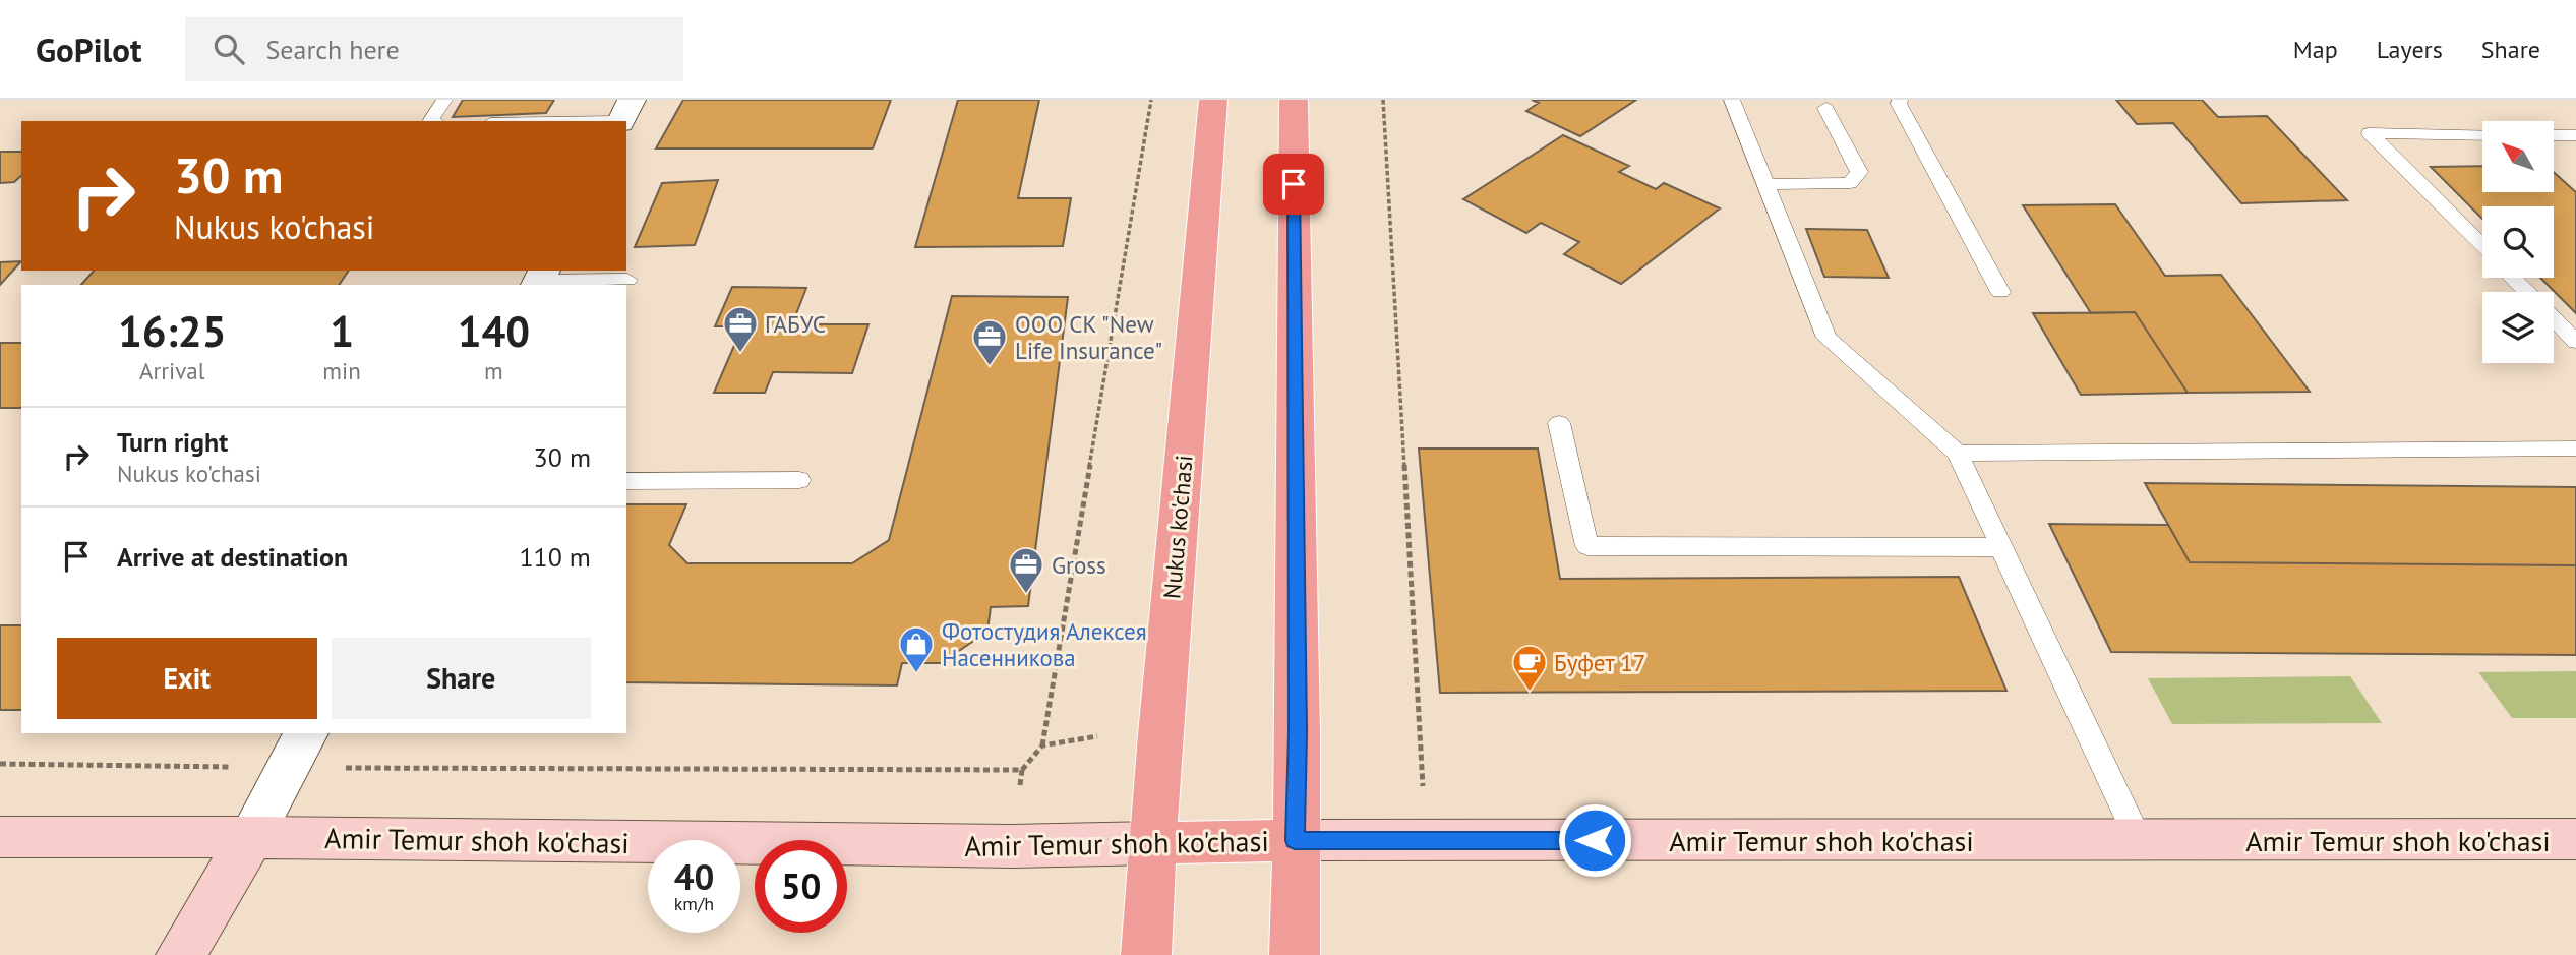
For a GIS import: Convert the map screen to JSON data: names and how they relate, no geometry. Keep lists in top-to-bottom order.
{
  "streets": {
    "main road": ["Nukus ko'chasi", "Amir Temur shoh ko'chasi"]
  },
  "crossings": [
    ["Nukus ko'chasi", "Amir Temur shoh ko'chasi"]
  ],
  "places": {
    "office": ["ГАБУС", "ООО СК \"New Life Insurance\"", "Gross"],
    "shop": ["Фотостудия Алексея Насенникова"],
    "cafe": ["Буфет 17"]
  },
  "north": "top left",
  "page": {
    "header": "GoPilot",
    "search": "Search here",
    "nav": ["Map", "Layers", "Share"],
    "turn": ["30 m", "Nukus ko'chasi"],
    "eta": [
      "16:25",
      "Arrival",
      "1",
      "min",
      "140",
      "m"
    ],
    "list": [
      {
        "name": "Turn right",
        "note": "Nukus ko'chasi",
        "value": "30 m"
      },
      {
        "name": "Arrive at destination",
        "value": "110 m"
      }
    ],
    "buttons": ["Exit", "Share"],
    "speed": "40 km/h",
    "limit": "50"
  }
}
